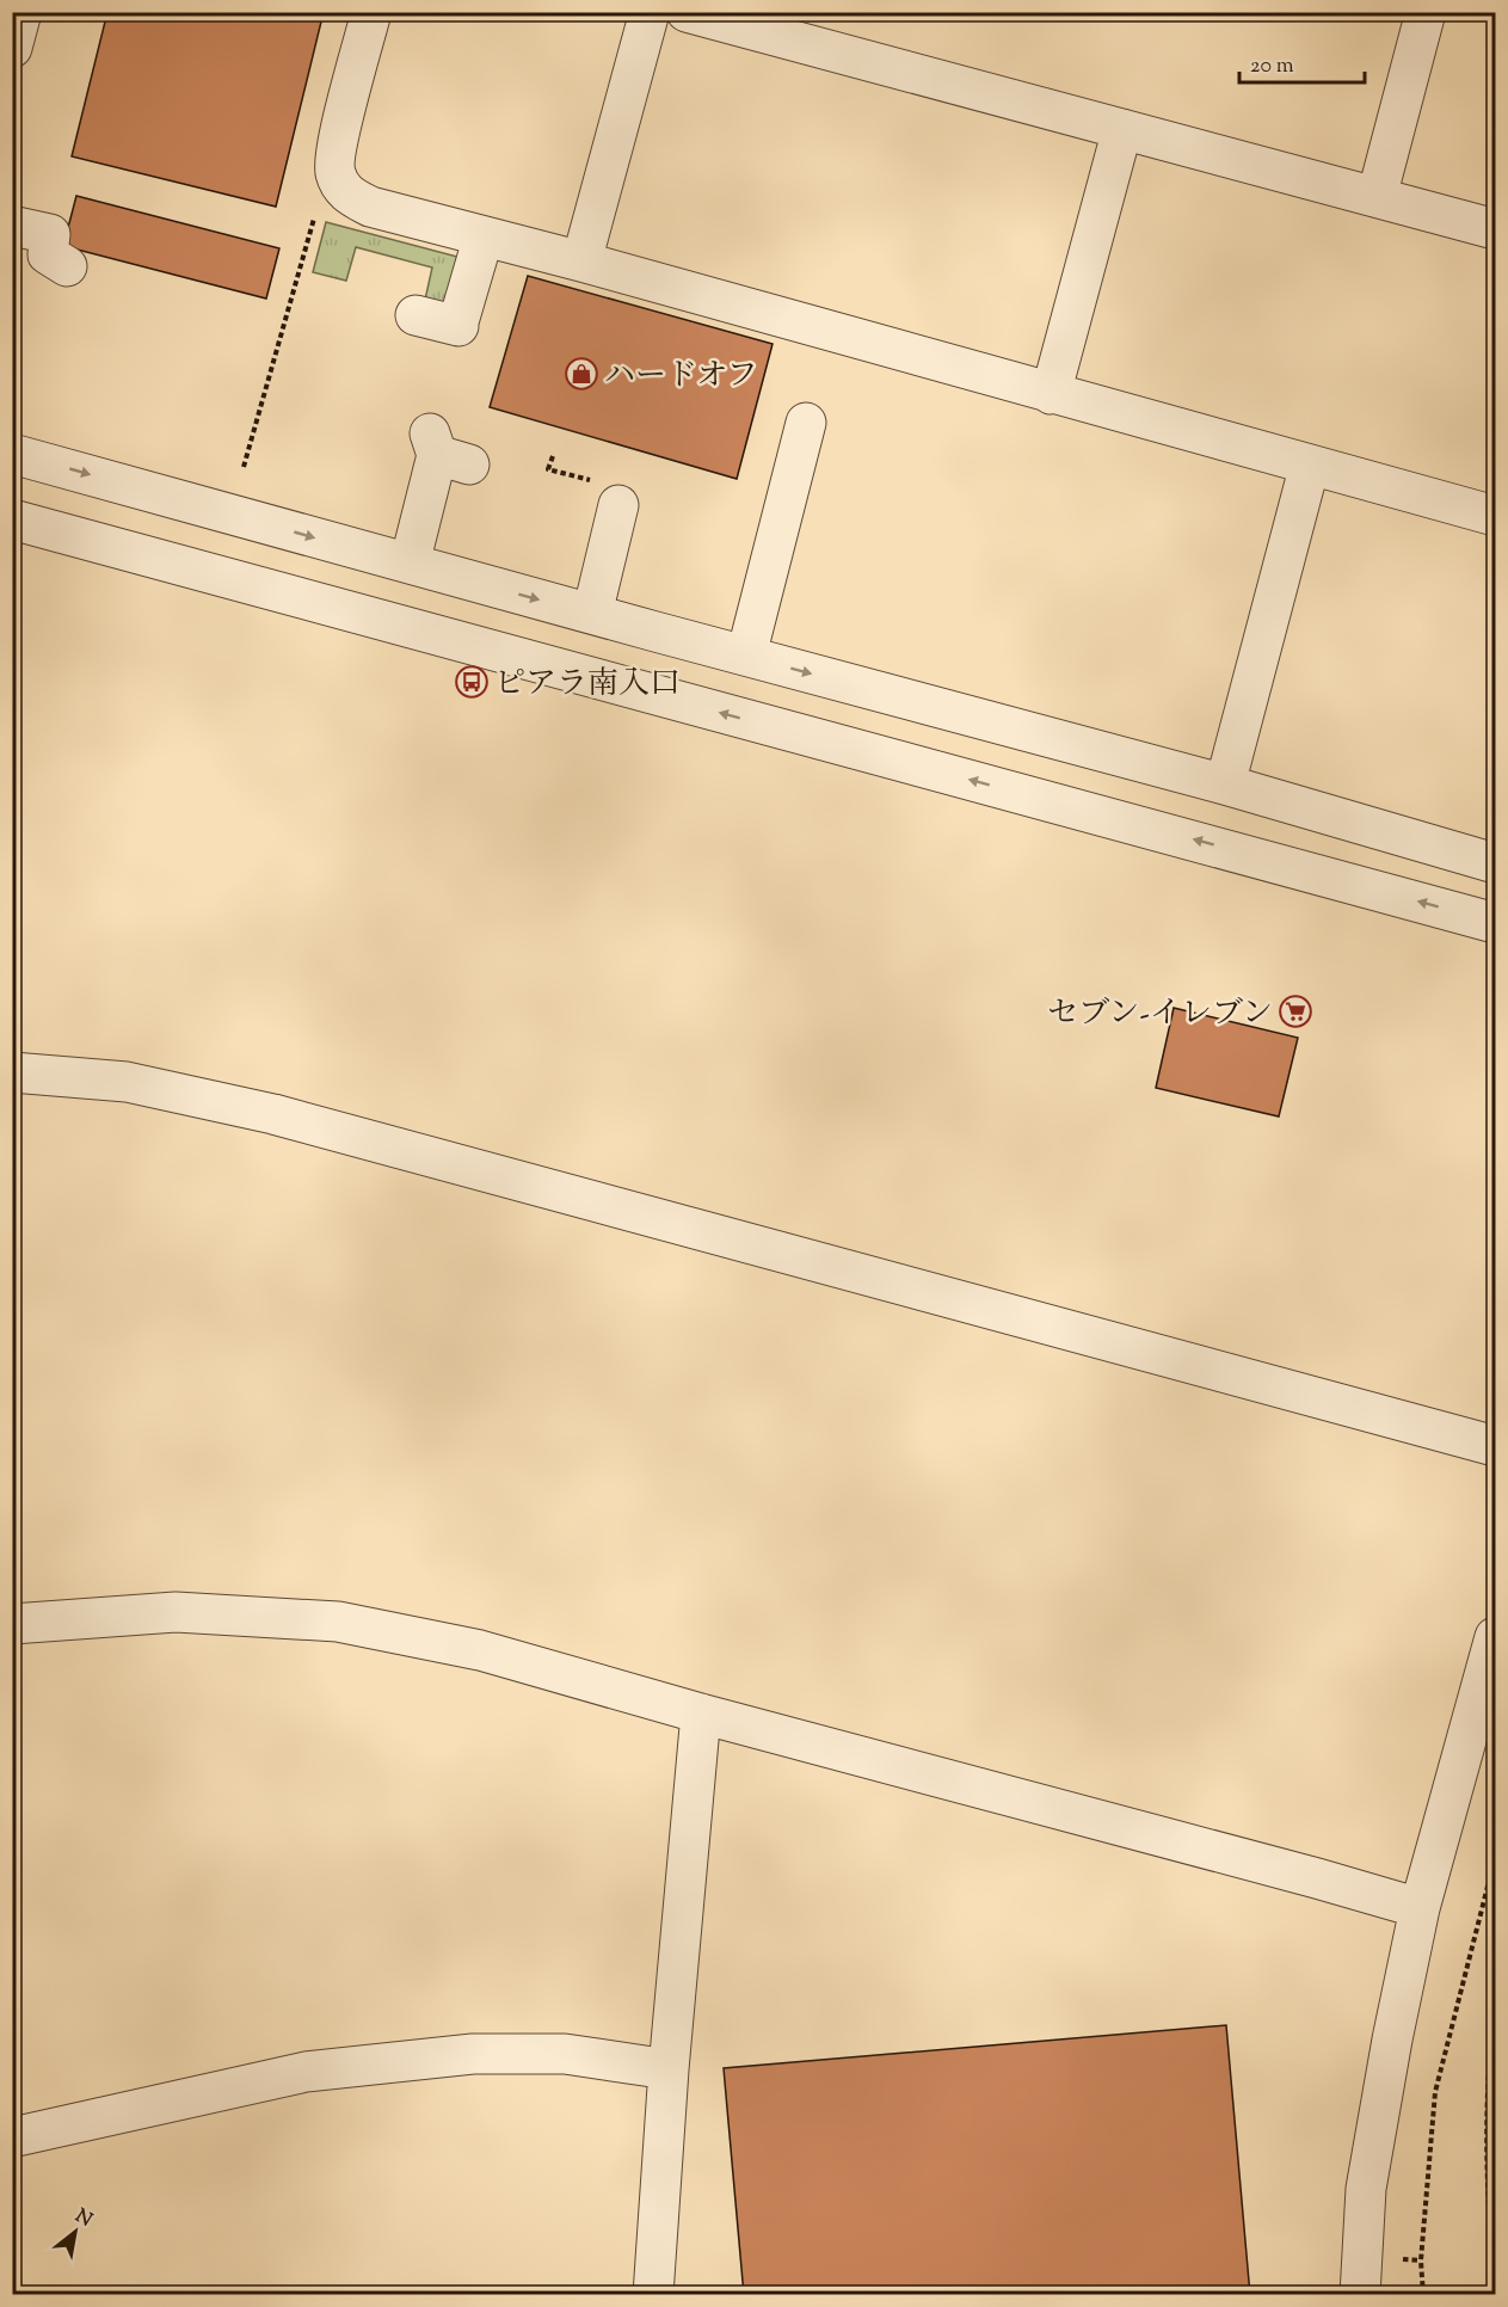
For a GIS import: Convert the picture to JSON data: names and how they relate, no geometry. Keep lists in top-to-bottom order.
{
  "places": {
    "shop": ["ハードオフ"],
    "bus stop": ["ピアラ南入口"],
    "supermarket": ["セブン-イレブン"]
  },
  "scale_bar": "20 m",
  "north": "top right"
}
